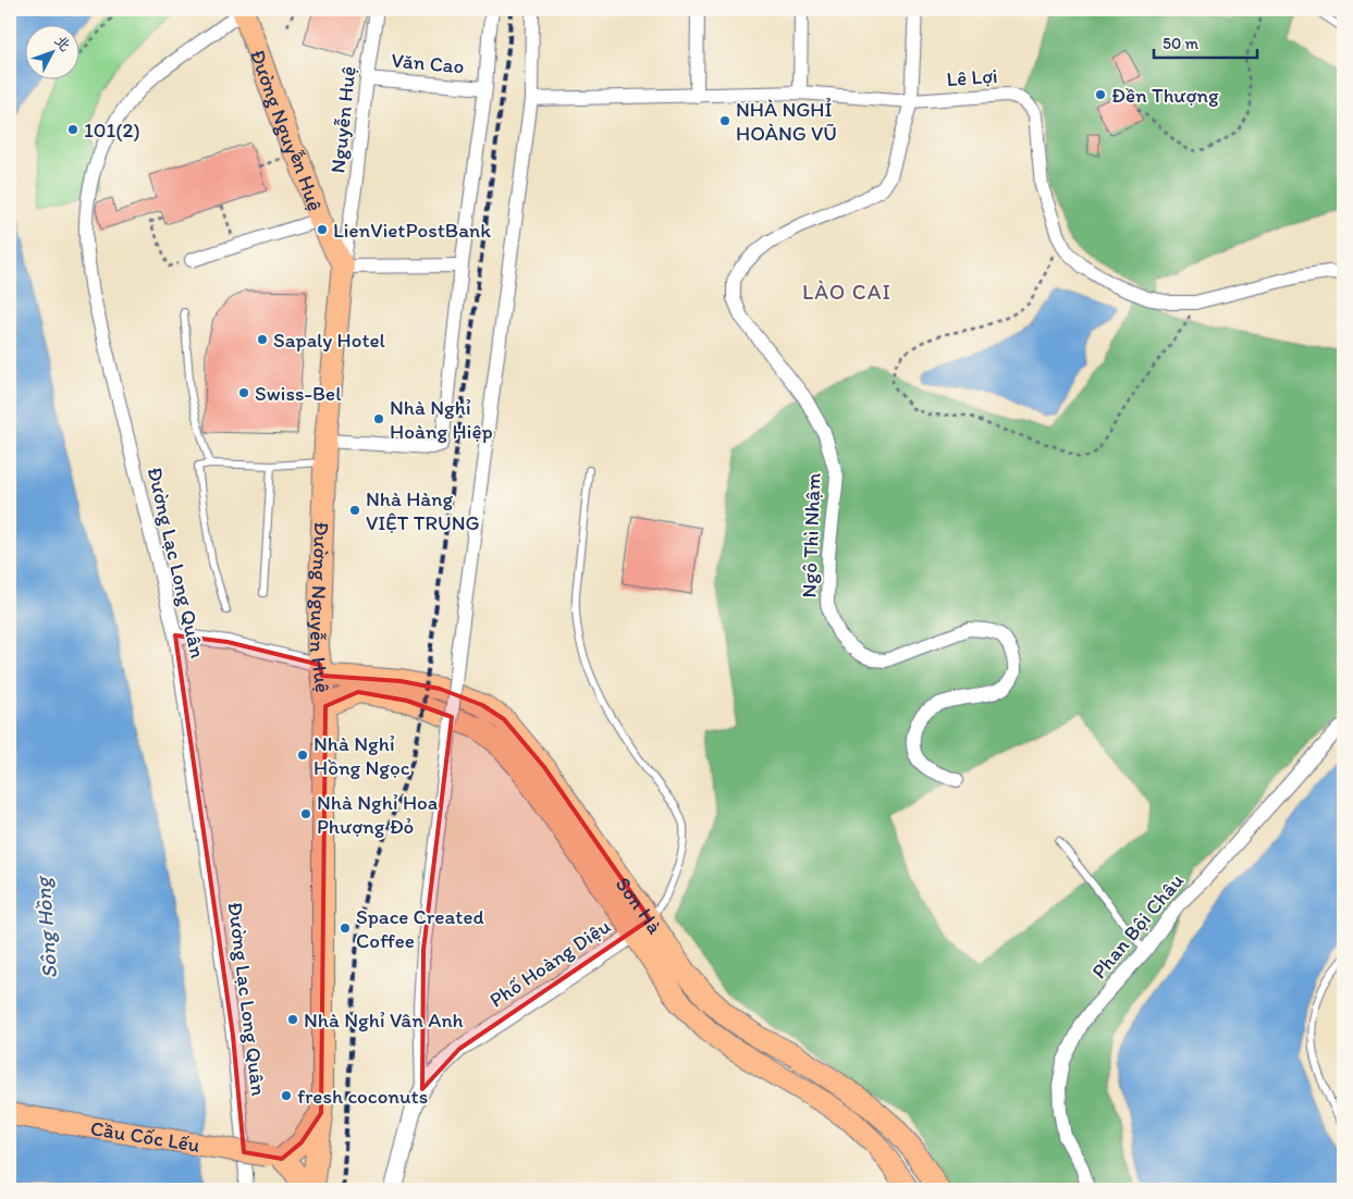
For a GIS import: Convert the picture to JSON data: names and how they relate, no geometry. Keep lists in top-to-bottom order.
{
  "streets": {
    "main road": ["Đường Nguyễn Huệ", "Sơn Hà", "Cầu Cốc Lếu"],
    "street": [
      "Văn Cao",
      "Lê Lợi",
      "Nguyễn Huệ",
      "Ngô Thì Nhậm",
      "Đường Lạc Long Quân",
      "Phan Bội Châu",
      "Phố Hoàng Diệu"
    ]
  },
  "crossings": [
    ["Văn Cao", "Nguyễn Huệ"],
    ["Lê Lợi", "Ngô Thì Nhậm"],
    ["Nguyễn Huệ", "Đường Nguyễn Huệ"],
    ["Đường Nguyễn Huệ", "Đường Lạc Long Quân"],
    ["Đường Nguyễn Huệ", "Sơn Hà"],
    ["Sơn Hà", "Phố Hoàng Diệu"]
  ],
  "districts": ["LÀO CAI"],
  "water": ["Sông Hồng"],
  "places": [
    "Đền Thượng",
    "NHÀ NGHỈ HOÀNG VŨ",
    "101(2)",
    "LienVietPostBank",
    "Sapaly Hotel",
    "Swiss-Bel",
    "Nhà Nghỉ Hoàng Hiệp",
    "Nhà Hàng VIỆT TRUNG",
    "Nhà Nghỉ Hồng Ngọc",
    "Nhà Nghỉ Hoa Phượng Đỏ",
    "Space Created Coffee",
    "Nhà Nghỉ Vân Anh",
    "fresh coconuts"
  ],
  "scale_bar": "50 m",
  "north": "top right"
}
